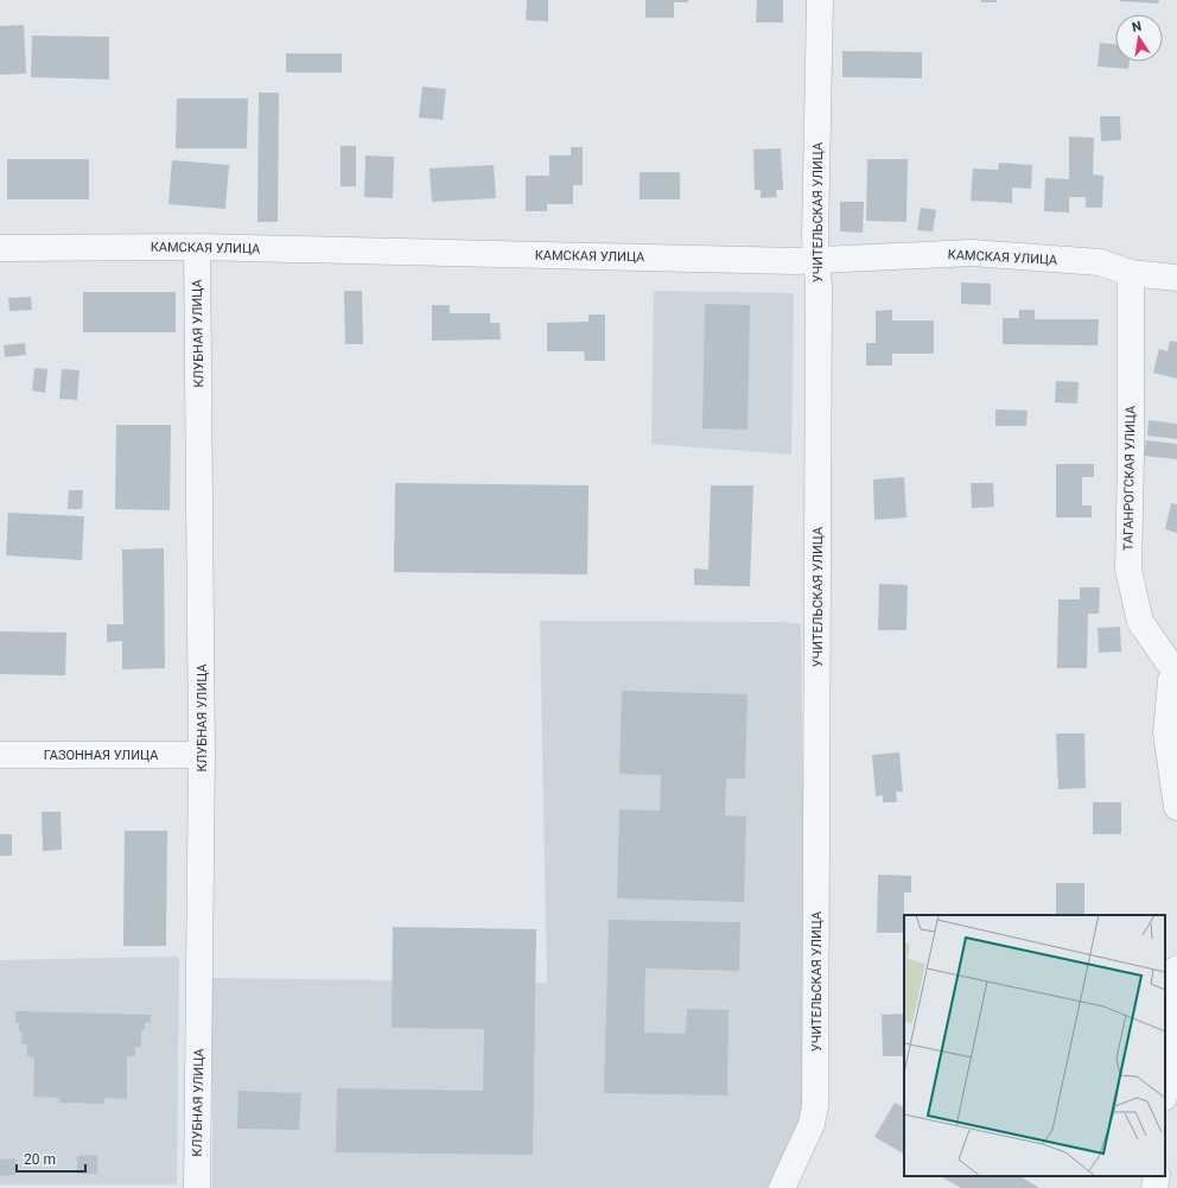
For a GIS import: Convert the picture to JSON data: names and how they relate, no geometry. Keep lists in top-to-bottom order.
{
  "streets": {
    "street": [
      "УЧИТЕЛЬСКАЯ УЛИЦА",
      "КАМСКАЯ УЛИЦА",
      "КЛУБНАЯ УЛИЦА",
      "ТАГАНРОГСКАЯ УЛИЦА",
      "ГАЗОННАЯ УЛИЦА"
    ]
  },
  "crossings": [
    ["УЧИТЕЛЬСКАЯ УЛИЦА", "КАМСКАЯ УЛИЦА"],
    ["КАМСКАЯ УЛИЦА", "КЛУБНАЯ УЛИЦА"],
    ["КАМСКАЯ УЛИЦА", "ТАГАНРОГСКАЯ УЛИЦА"],
    ["КЛУБНАЯ УЛИЦА", "ГАЗОННАЯ УЛИЦА"]
  ],
  "scale_bar": "20 m",
  "north": "top"
}
